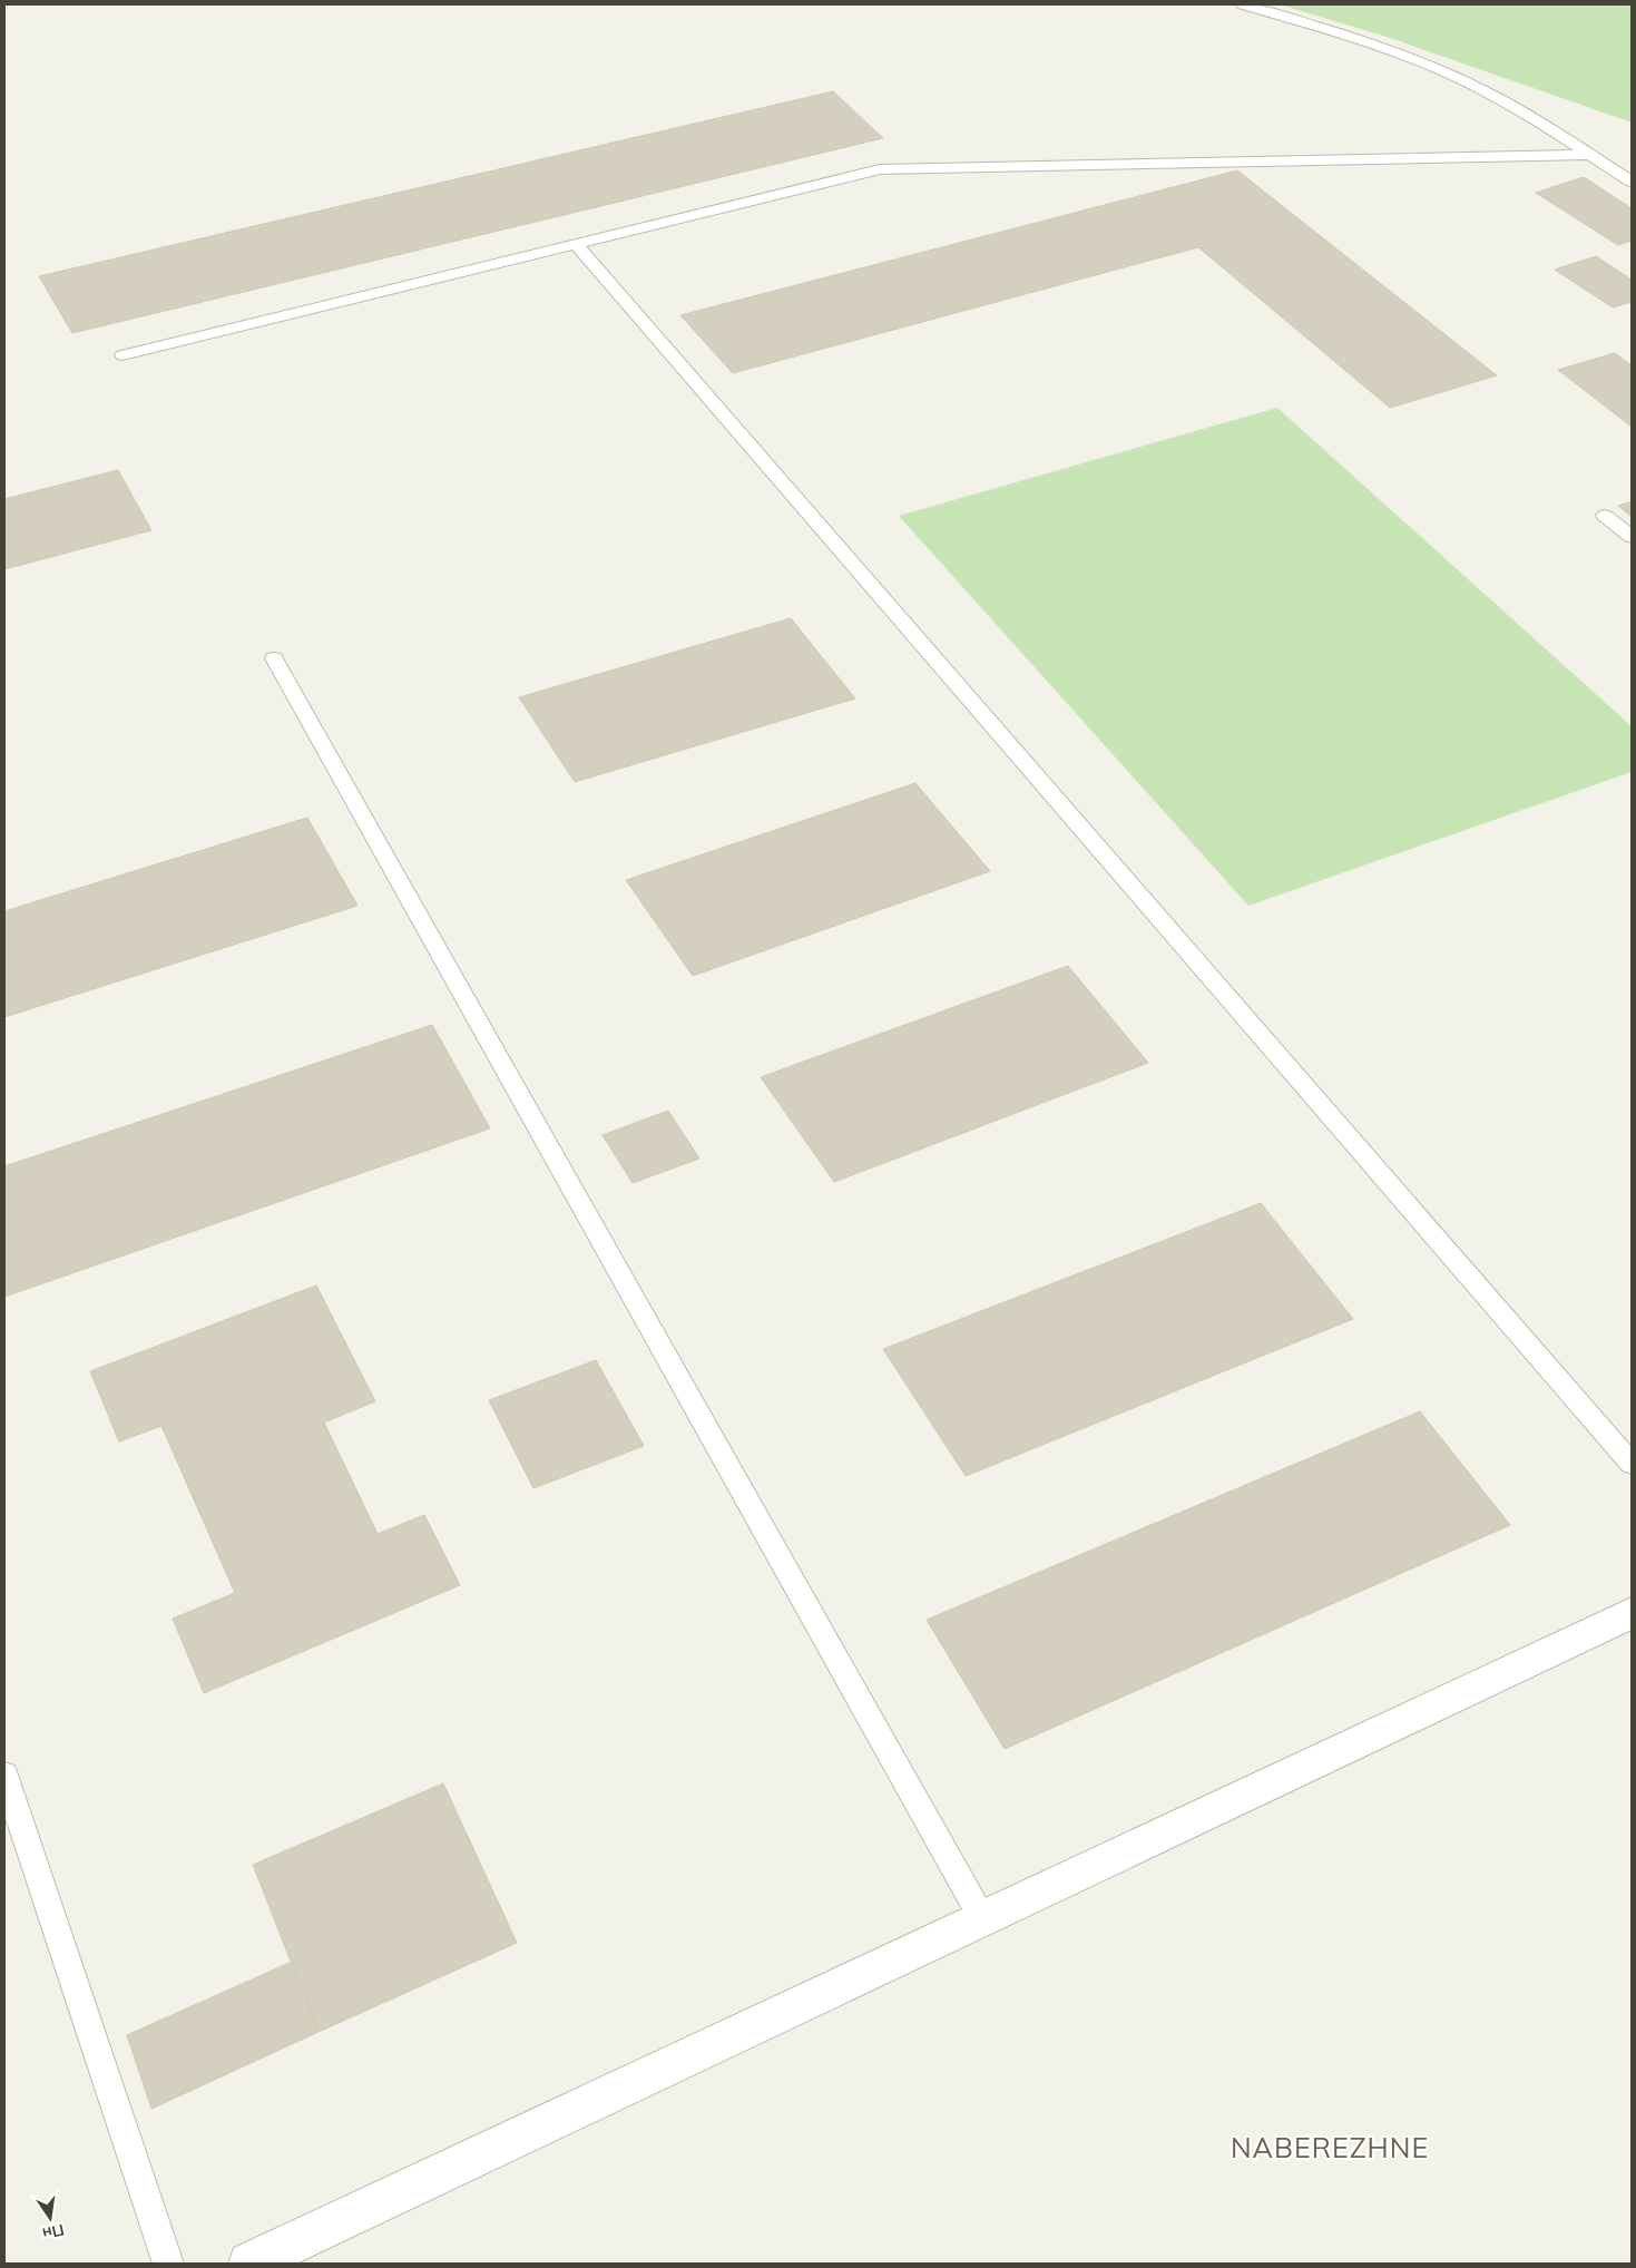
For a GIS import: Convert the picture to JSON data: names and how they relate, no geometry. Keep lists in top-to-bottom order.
{
  "districts": ["NABEREZHNE"],
  "north": "bottom"
}
